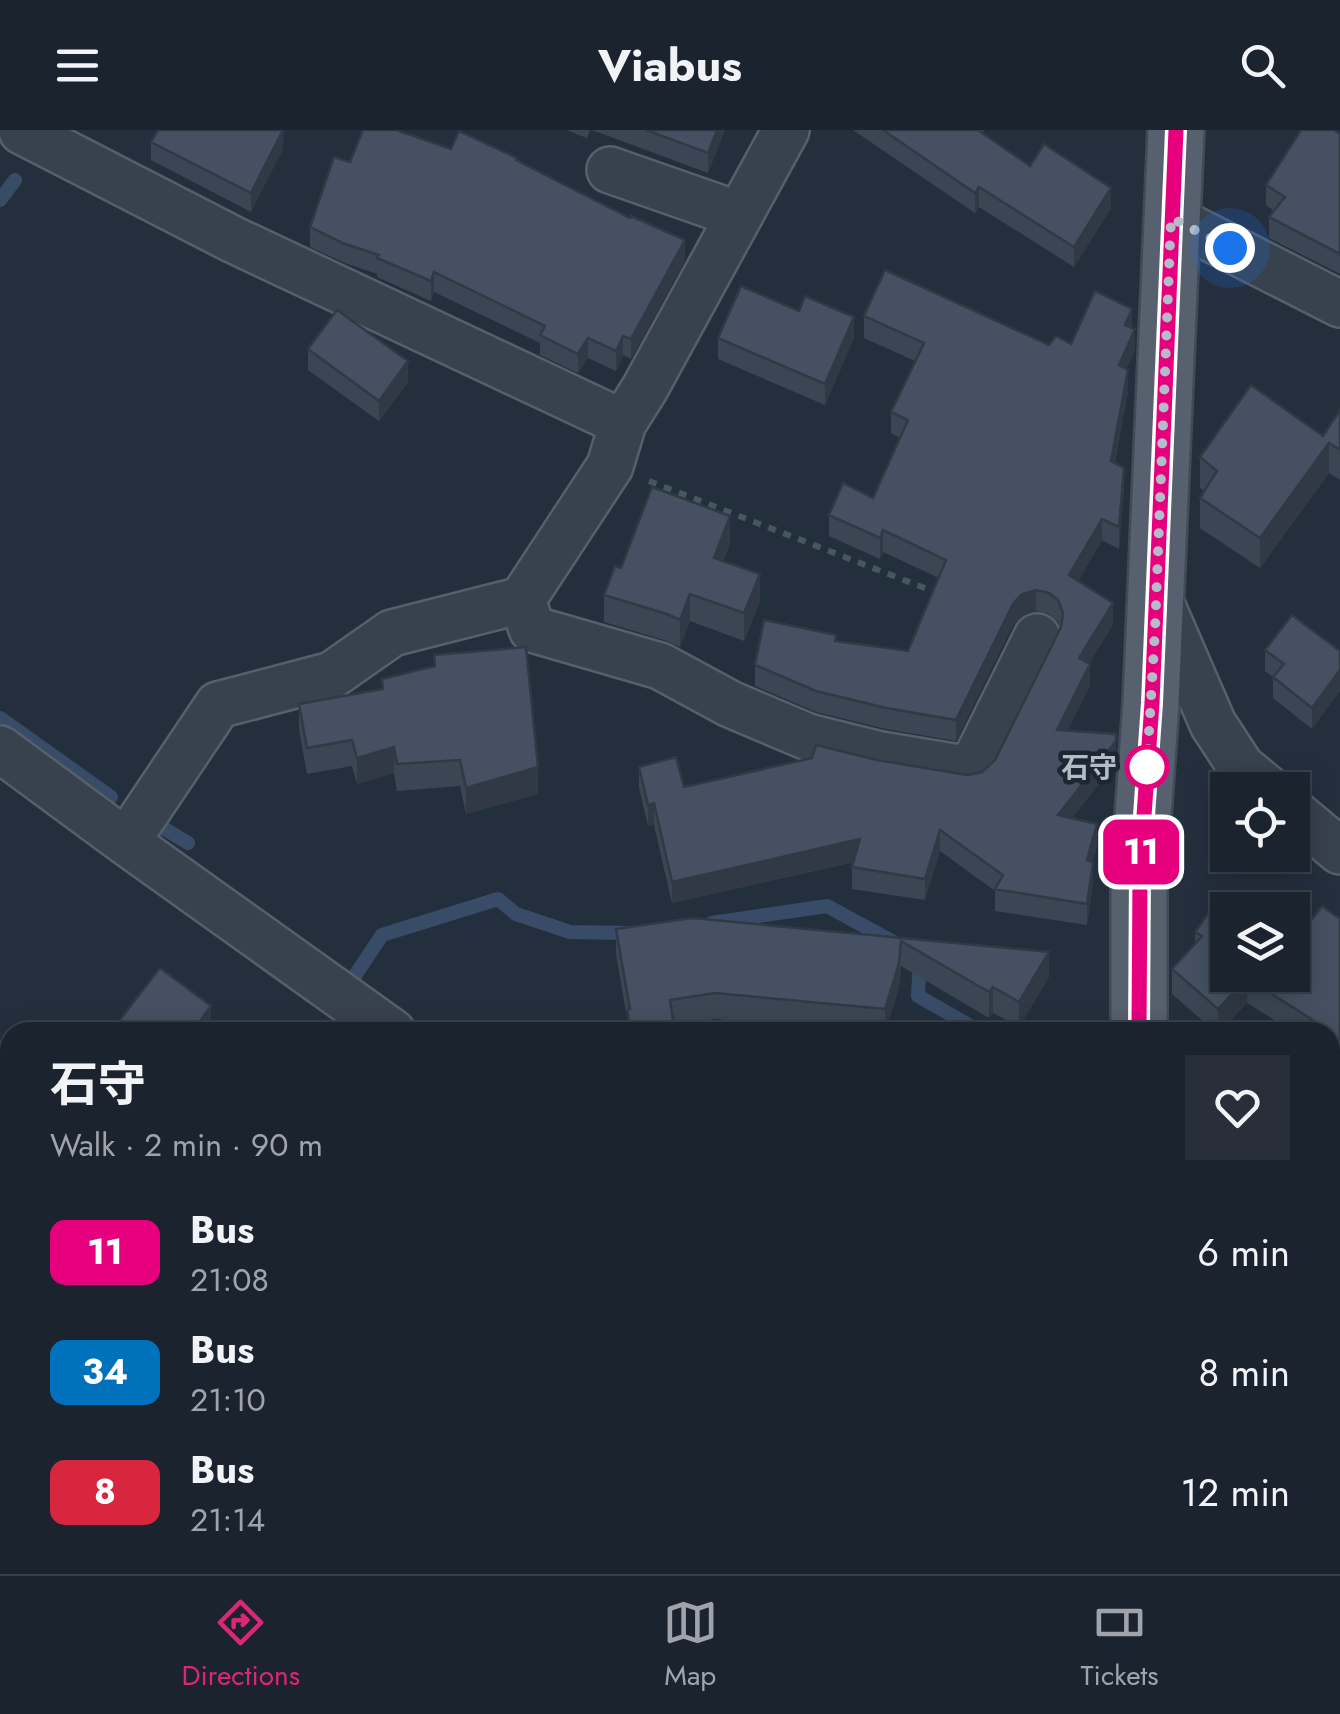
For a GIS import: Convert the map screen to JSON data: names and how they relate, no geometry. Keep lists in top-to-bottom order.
{
  "places": ["石守"],
  "lines": ["bus line 11"],
  "page": {
    "header": "Viabus",
    "on_map": "11",
    "heading": ["石守", "Walk · 2 min · 90 m"],
    "list": [
      {
        "mark": "11",
        "name": "Bus",
        "note": "21:08",
        "value": "6 min"
      },
      {
        "mark": "34",
        "name": "Bus",
        "note": "21:10",
        "value": "8 min"
      },
      {
        "mark": "8",
        "name": "Bus",
        "note": "21:14",
        "value": "12 min"
      }
    ],
    "tabs": ["Directions", "Map", "Tickets"]
  }
}
